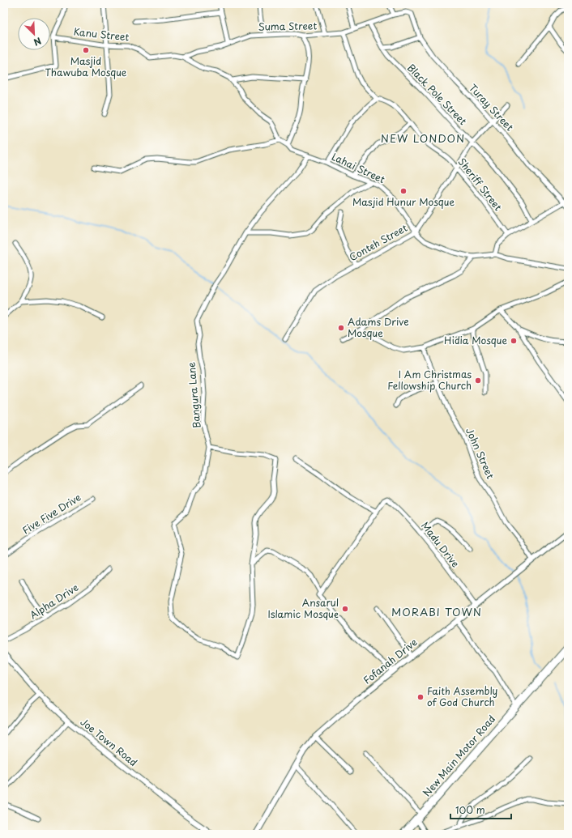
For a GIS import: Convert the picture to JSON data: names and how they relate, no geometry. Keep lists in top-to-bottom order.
{
  "streets": {
    "highway": ["New Main Motor Road"],
    "street": [
      "Suma Street",
      "Kanu Street",
      "Black Pole Street",
      "Turay Street",
      "Lahai Street",
      "Sheriff Street",
      "Conteh Street",
      "Bangura Lane",
      "John Street",
      "Five Five Drive",
      "Madu Drive",
      "Alpha Drive",
      "Fofanah Drive",
      "Joe Town Road"
    ]
  },
  "crossings": [
    ["Suma Street", "Kanu Street"],
    ["Suma Street", "Black Pole Street"],
    ["Suma Street", "Turay Street"],
    ["Black Pole Street", "Conteh Street"],
    ["Turay Street", "Conteh Street"],
    ["Lahai Street", "Conteh Street"],
    ["Lahai Street", "Bangura Lane"],
    ["Sheriff Street", "Conteh Street"],
    ["John Street", "Fofanah Drive"],
    ["Madu Drive", "Fofanah Drive"]
  ],
  "districts": ["NEW LONDON", "MORABI TOWN"],
  "places": [
    "Masjid Thawuba Mosque",
    "Masjid Hunur Mosque",
    "Adams Drive Mosque",
    "Hidia Mosque",
    "I Am Christmas Fellowship Church",
    "Ansarul Islamic Mosque",
    "Faith Assembly of God Church"
  ],
  "scale_bar": "100 m",
  "north": "bottom right"
}
